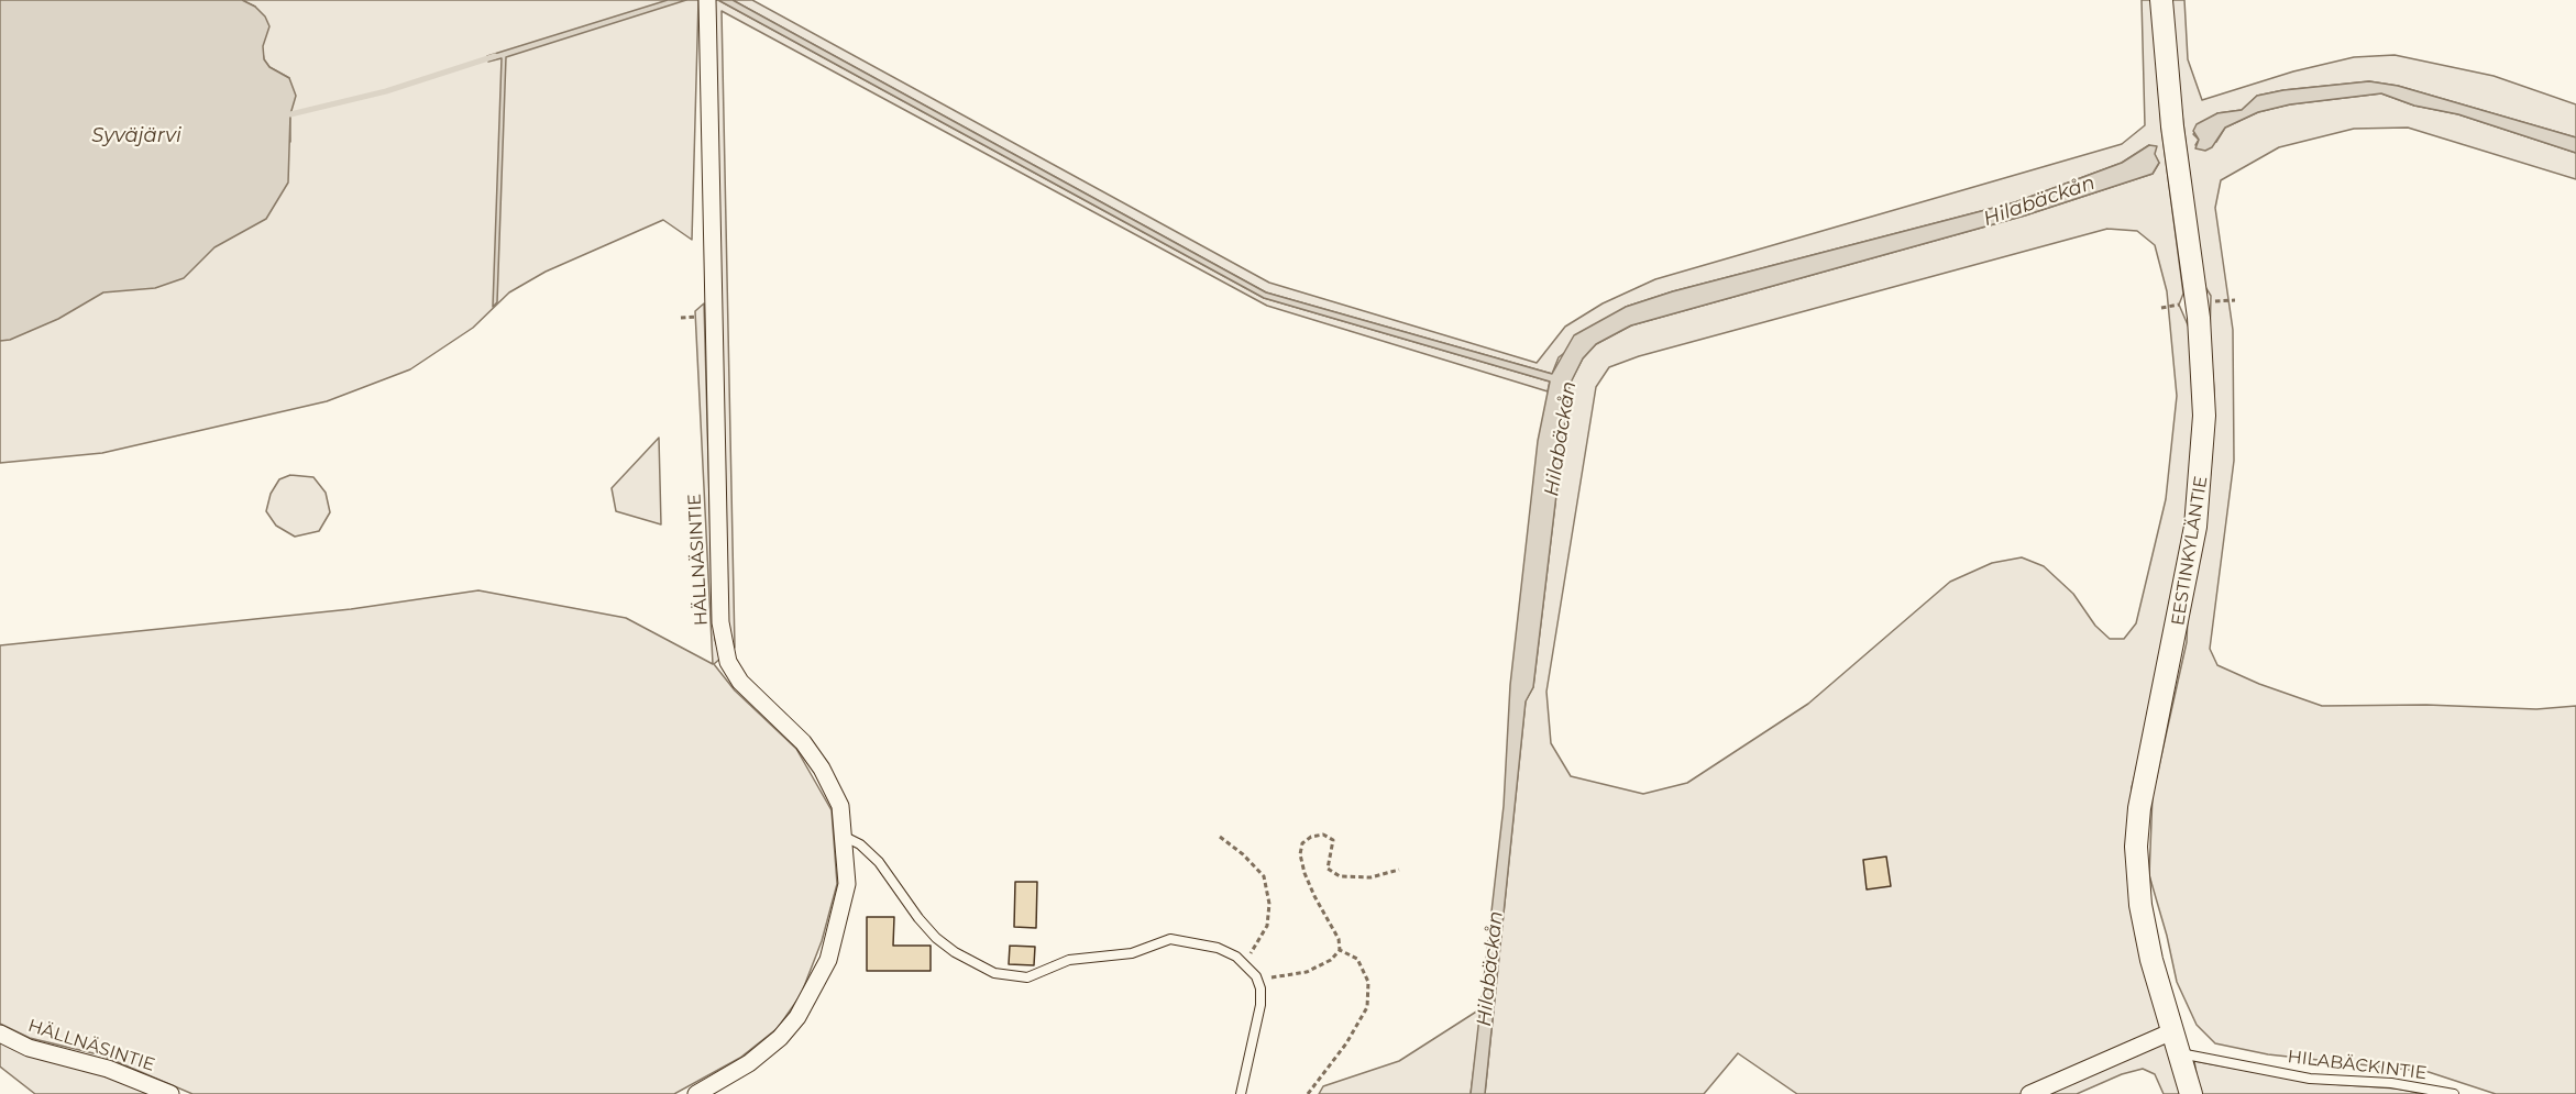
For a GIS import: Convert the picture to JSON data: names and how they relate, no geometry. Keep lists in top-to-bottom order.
{
  "streets": {
    "street": ["EESTINKYLÄNTIE", "HÄLLNÄSINTIE"],
    "lane": ["HILABÄCKINTIE"]
  },
  "crossings": [
    ["EESTINKYLÄNTIE", "HILABÄCKINTIE"]
  ],
  "water": ["Syväjärvi", "Hilabäckån"]
}
